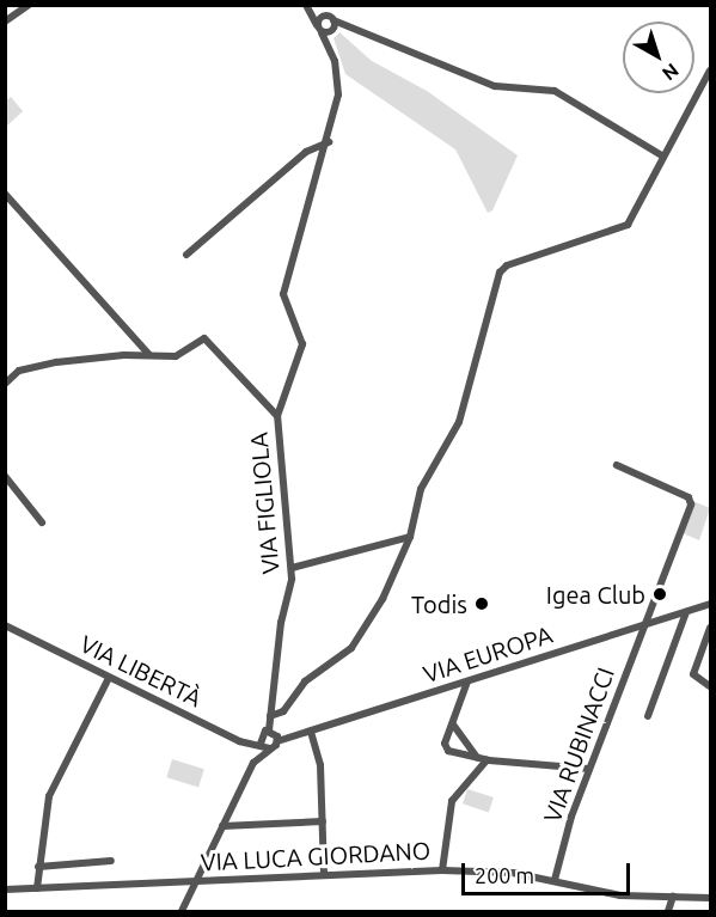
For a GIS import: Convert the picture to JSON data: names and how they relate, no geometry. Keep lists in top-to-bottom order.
{
  "streets": {
    "street": [
      "VIA FIGLIOLA",
      "VIA EUROPA",
      "VIA LIBERTÀ",
      "VIA RUBINACCI",
      "VIA LUCA GIORDANO"
    ]
  },
  "crossings": [
    ["VIA FIGLIOLA", "VIA EUROPA"],
    ["VIA FIGLIOLA", "VIA LIBERTÀ"],
    ["VIA EUROPA", "VIA LIBERTÀ"],
    ["VIA EUROPA", "VIA RUBINACCI"],
    ["VIA RUBINACCI", "VIA LUCA GIORDANO"]
  ],
  "places": ["Igea Club", "Todis"],
  "scale_bar": "200 m",
  "north": "bottom right"
}
